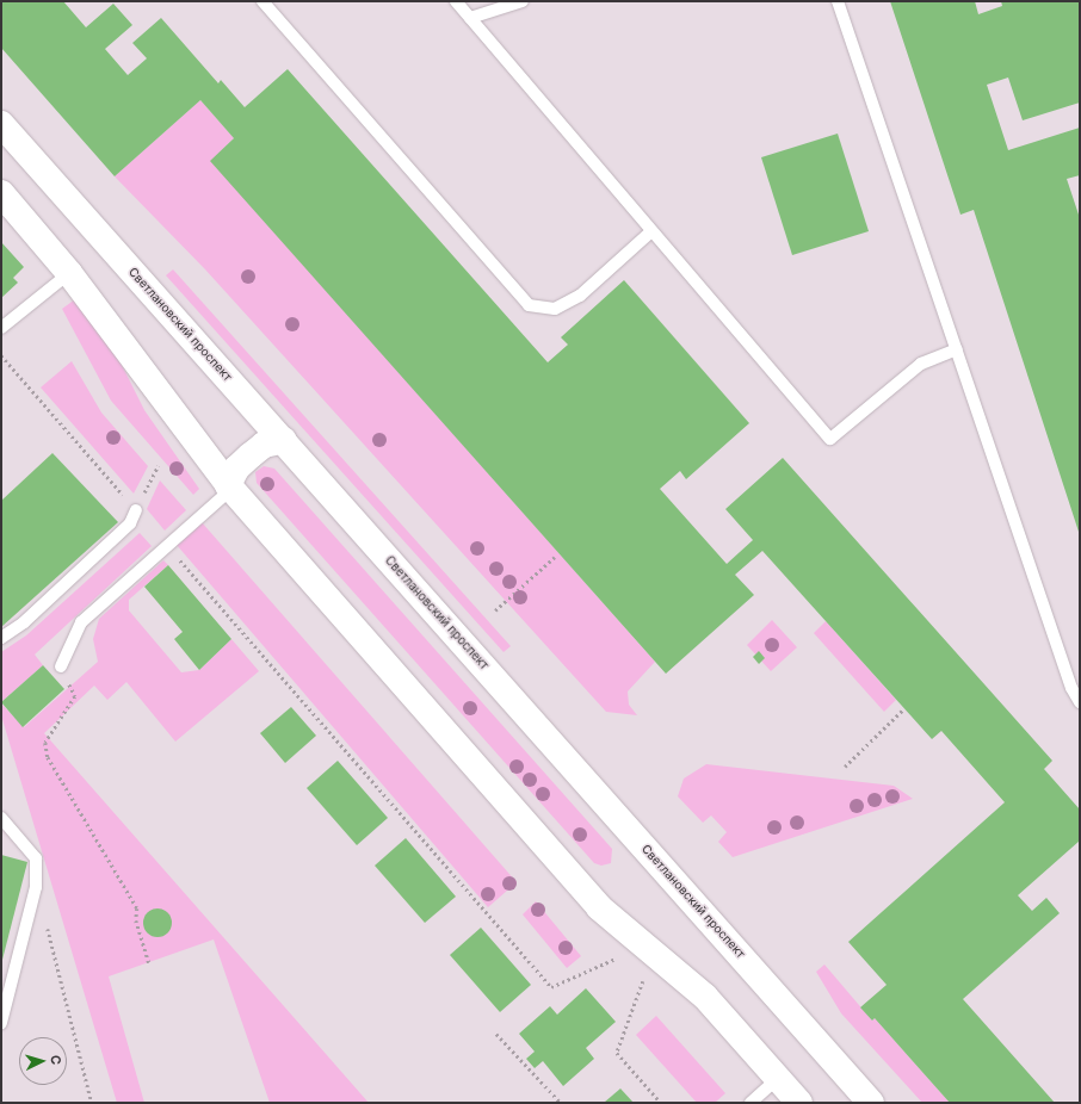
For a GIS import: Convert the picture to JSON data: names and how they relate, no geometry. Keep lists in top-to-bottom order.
{
  "streets": {
    "main road": ["Светлановский проспект"]
  },
  "north": "right"
}
